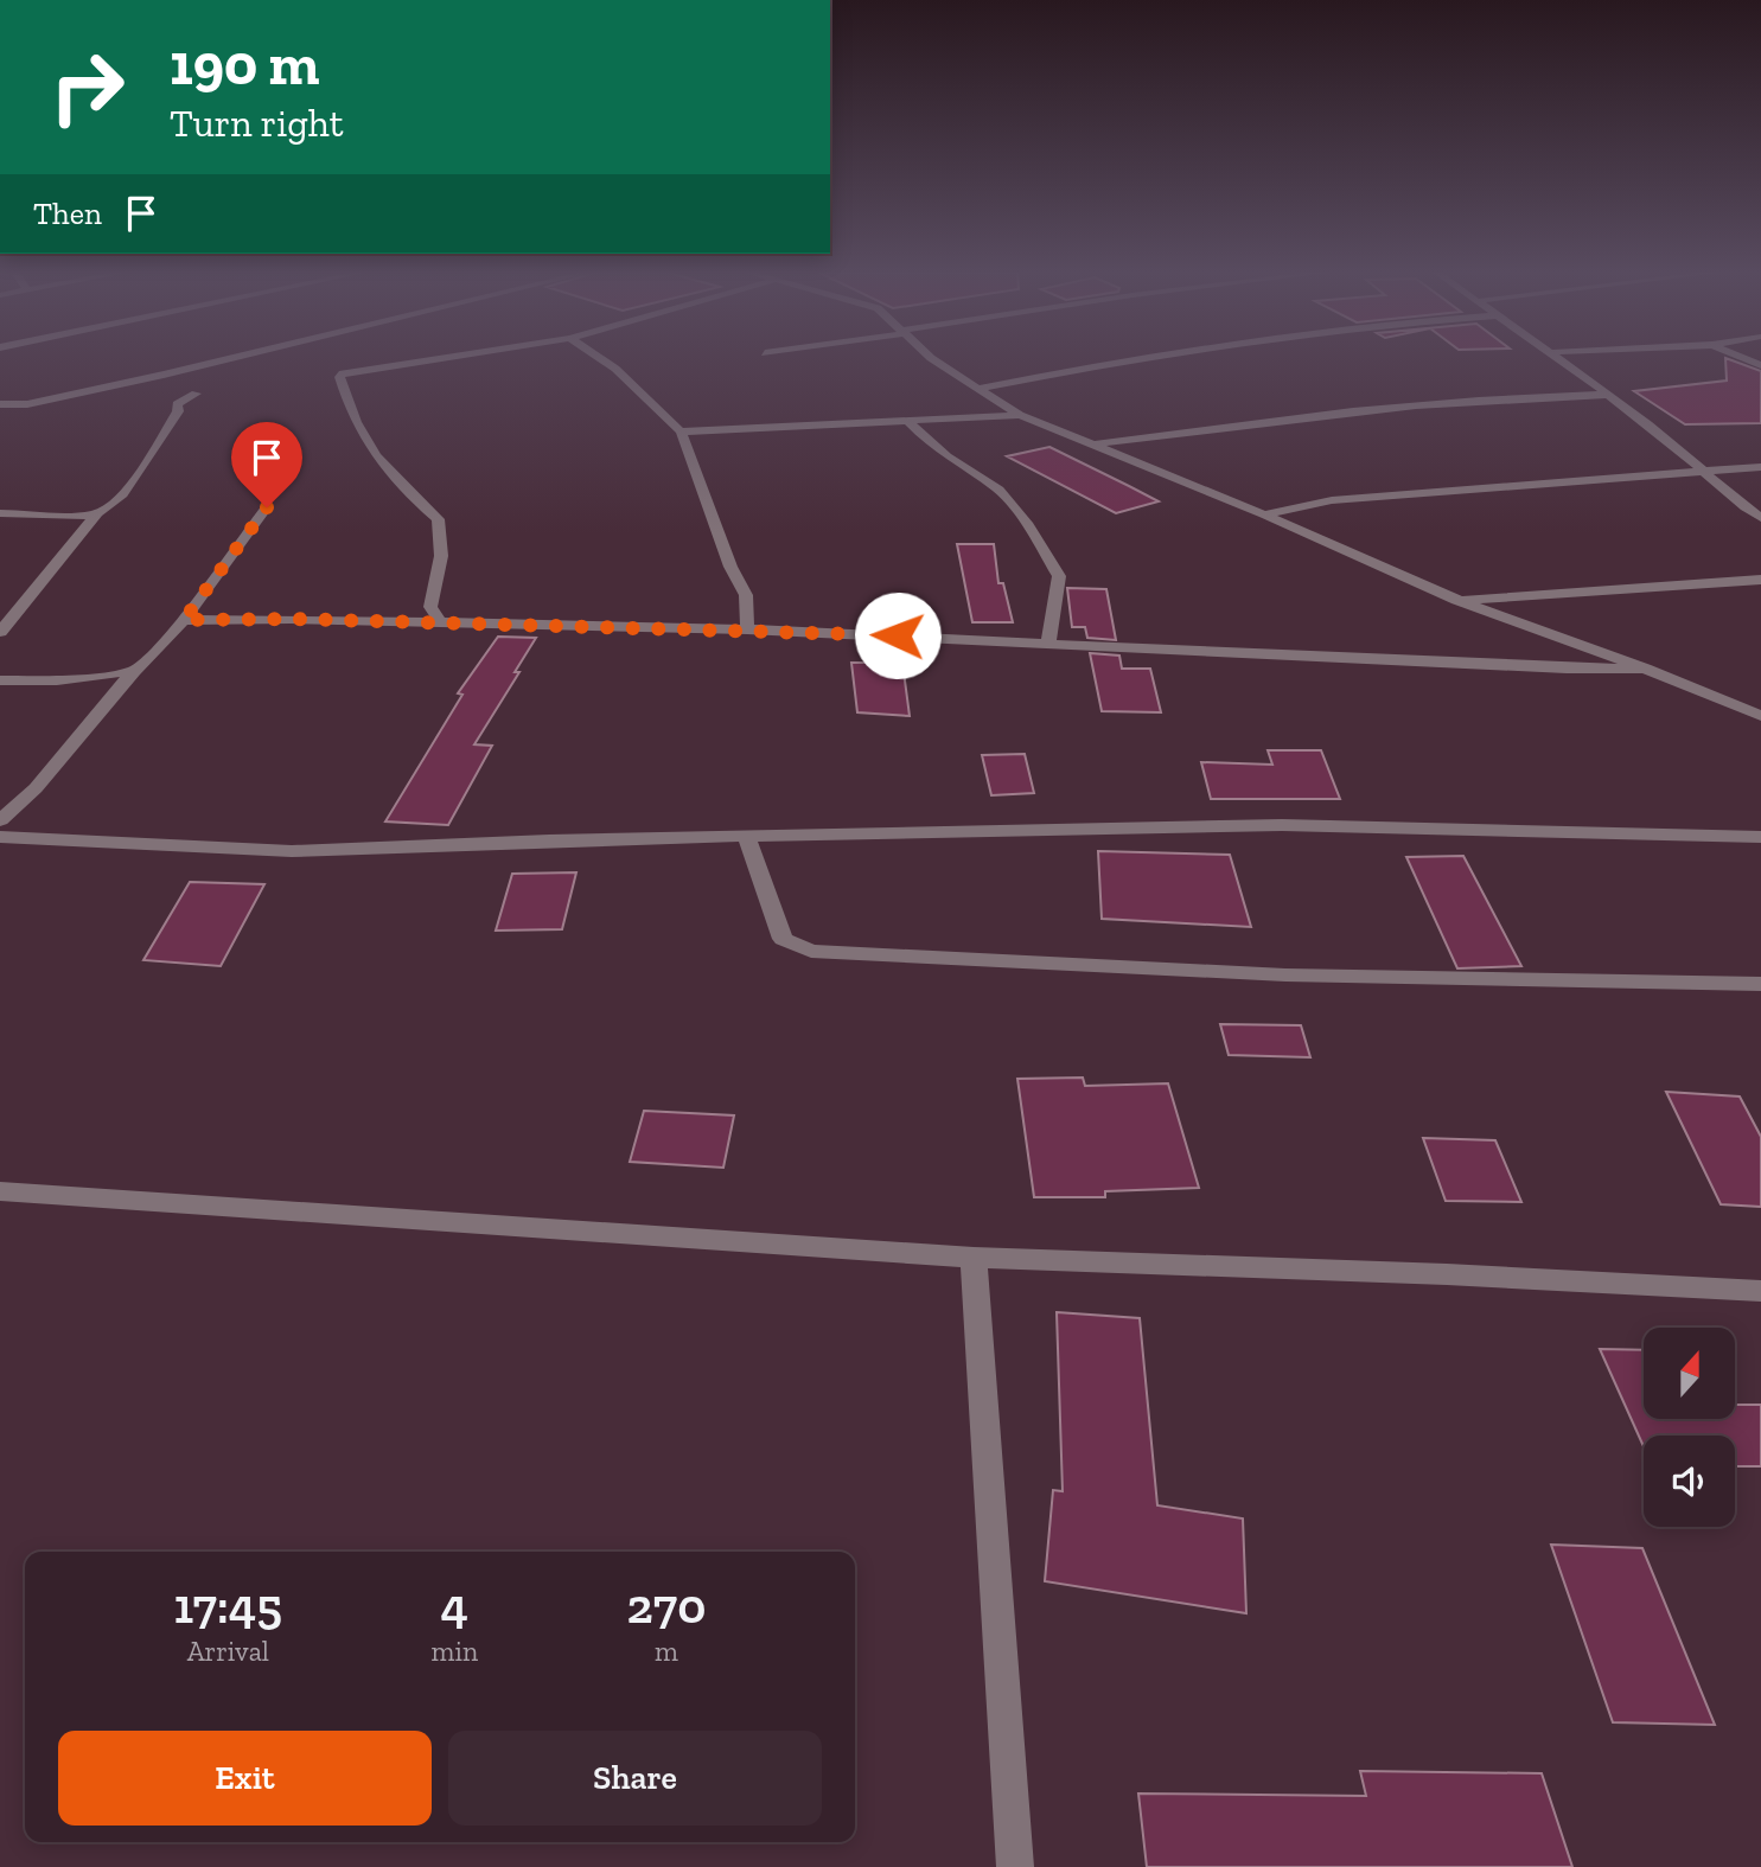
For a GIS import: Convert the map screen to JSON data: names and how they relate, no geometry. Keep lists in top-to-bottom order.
{
  "north": "top",
  "page": {
    "turn": ["190 m", "Turn right"],
    "then": "Then",
    "eta": [
      "17:45",
      "Arrival",
      "4",
      "min",
      "270",
      "m"
    ],
    "buttons": ["Exit", "Share"]
  }
}
